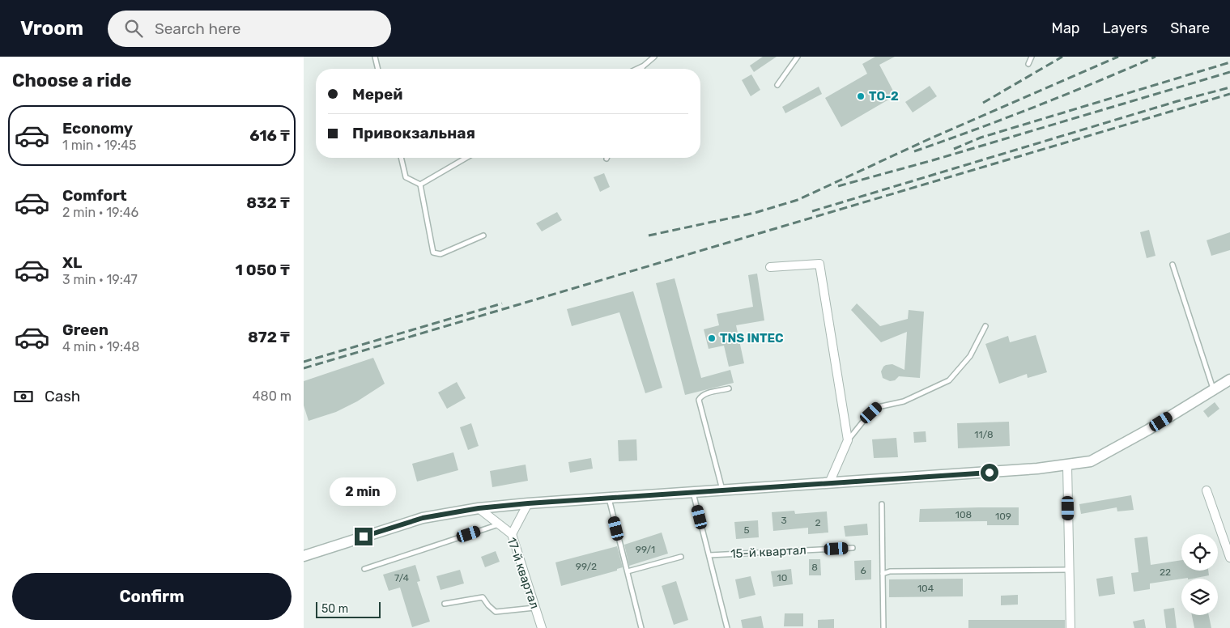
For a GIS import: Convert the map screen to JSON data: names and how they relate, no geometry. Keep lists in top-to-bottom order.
{
  "streets": {
    "street": ["17-й квартал"],
    "lane": ["15-й квартал"]
  },
  "places": ["ТО-2", "TNS INTEC"],
  "house_numbers": [
    "11/8",
    "108",
    "109",
    "3",
    "2",
    "5",
    "99/1",
    "99/2",
    "8",
    "6",
    "22",
    "7/4",
    "10",
    "104"
  ],
  "scale_bar": "50 m",
  "page": {
    "header": "Vroom",
    "search": "Search here",
    "nav": ["Map", "Layers", "Share"],
    "heading": "Choose a ride",
    "banner": ["Мерей", "Привокзальная"],
    "list": [
      {
        "name": "Economy",
        "note": "1 min · 19:45",
        "value": "616 ₸"
      },
      {
        "name": "Comfort",
        "note": "2 min · 19:46",
        "value": "832 ₸"
      },
      {
        "name": "XL",
        "note": "3 min · 19:47",
        "value": "1 050 ₸"
      },
      {
        "name": "Green",
        "note": "4 min · 19:48",
        "value": "872 ₸"
      }
    ],
    "pay": ["Cash", "480 m"],
    "bubble": "2 min",
    "buttons": "Confirm",
    "scale": "50 m"
  }
}
